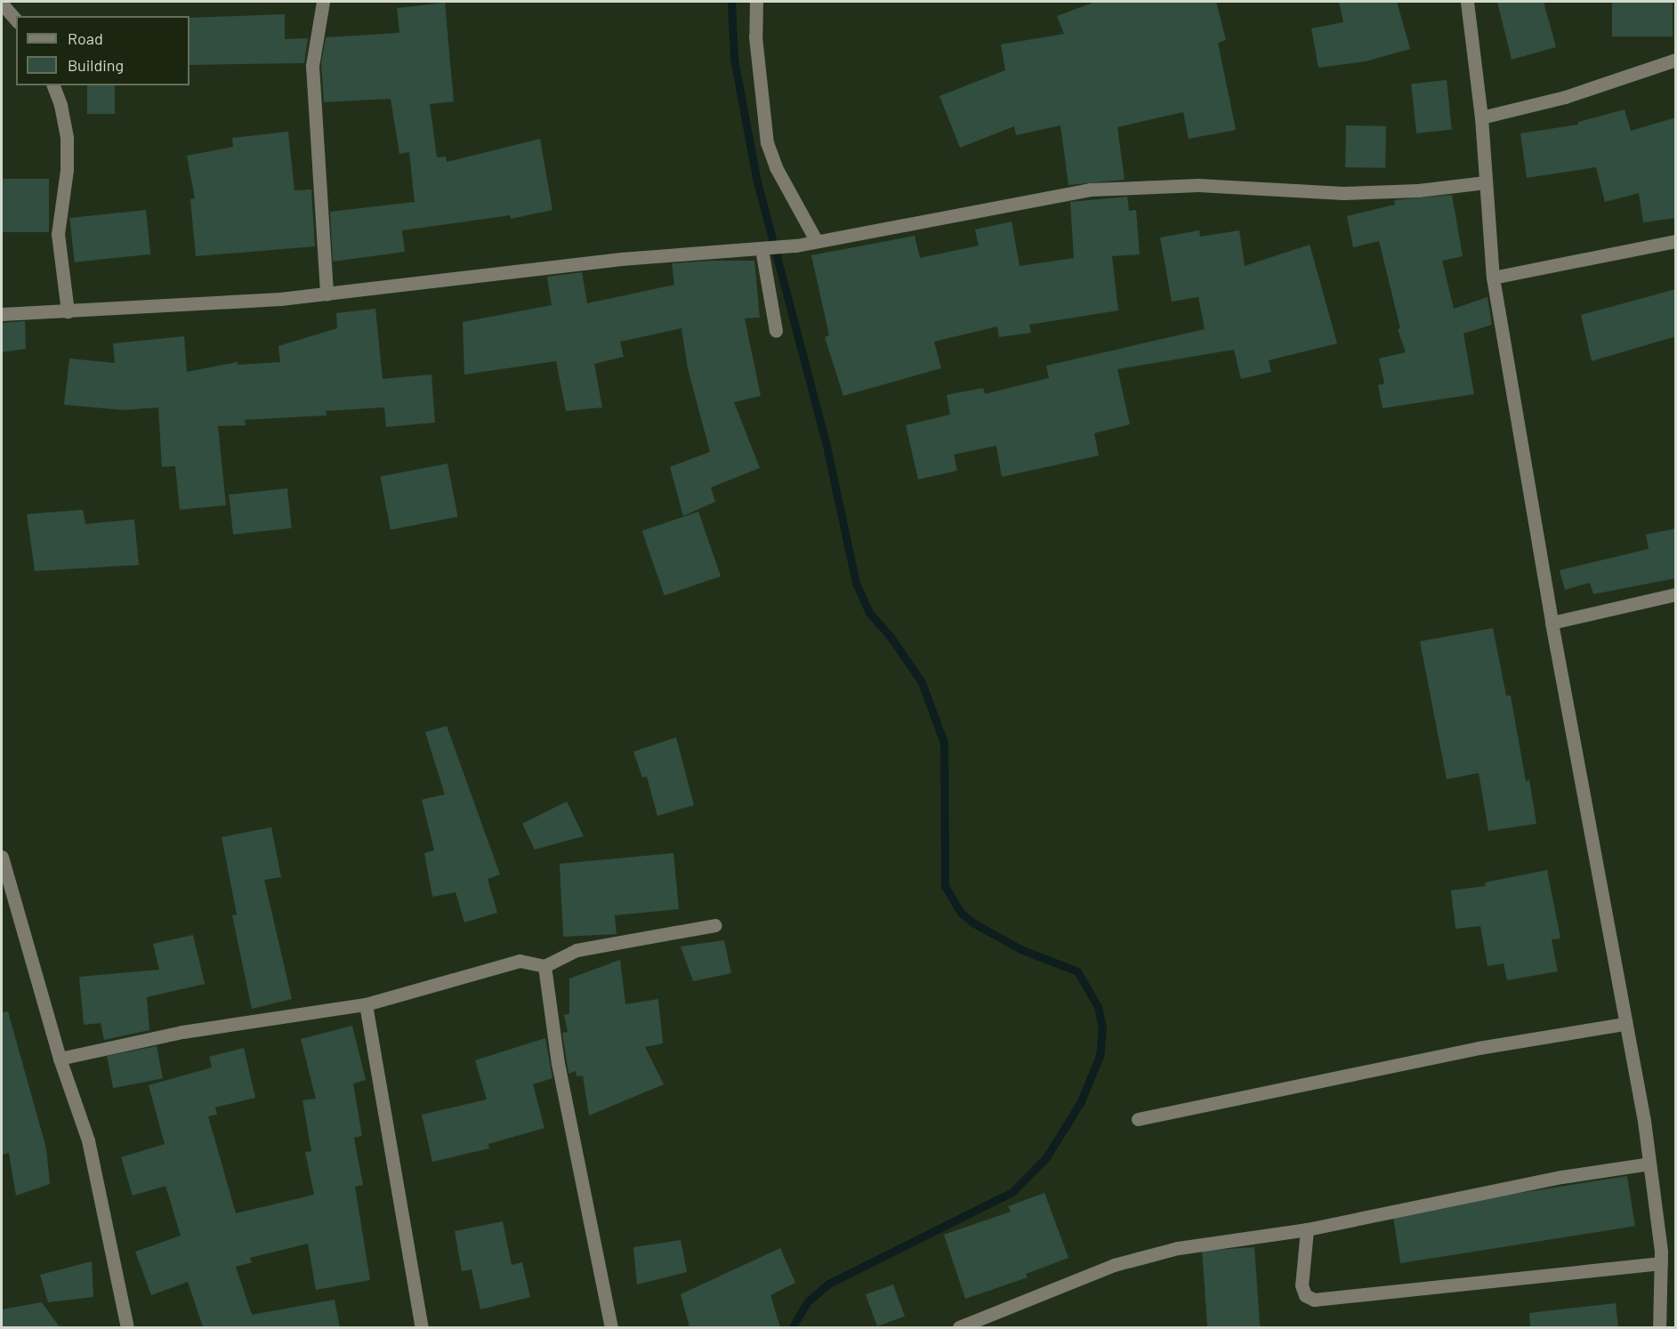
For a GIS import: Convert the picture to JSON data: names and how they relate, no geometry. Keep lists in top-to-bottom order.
{
  "legend": ["Road", "Building"]
}
